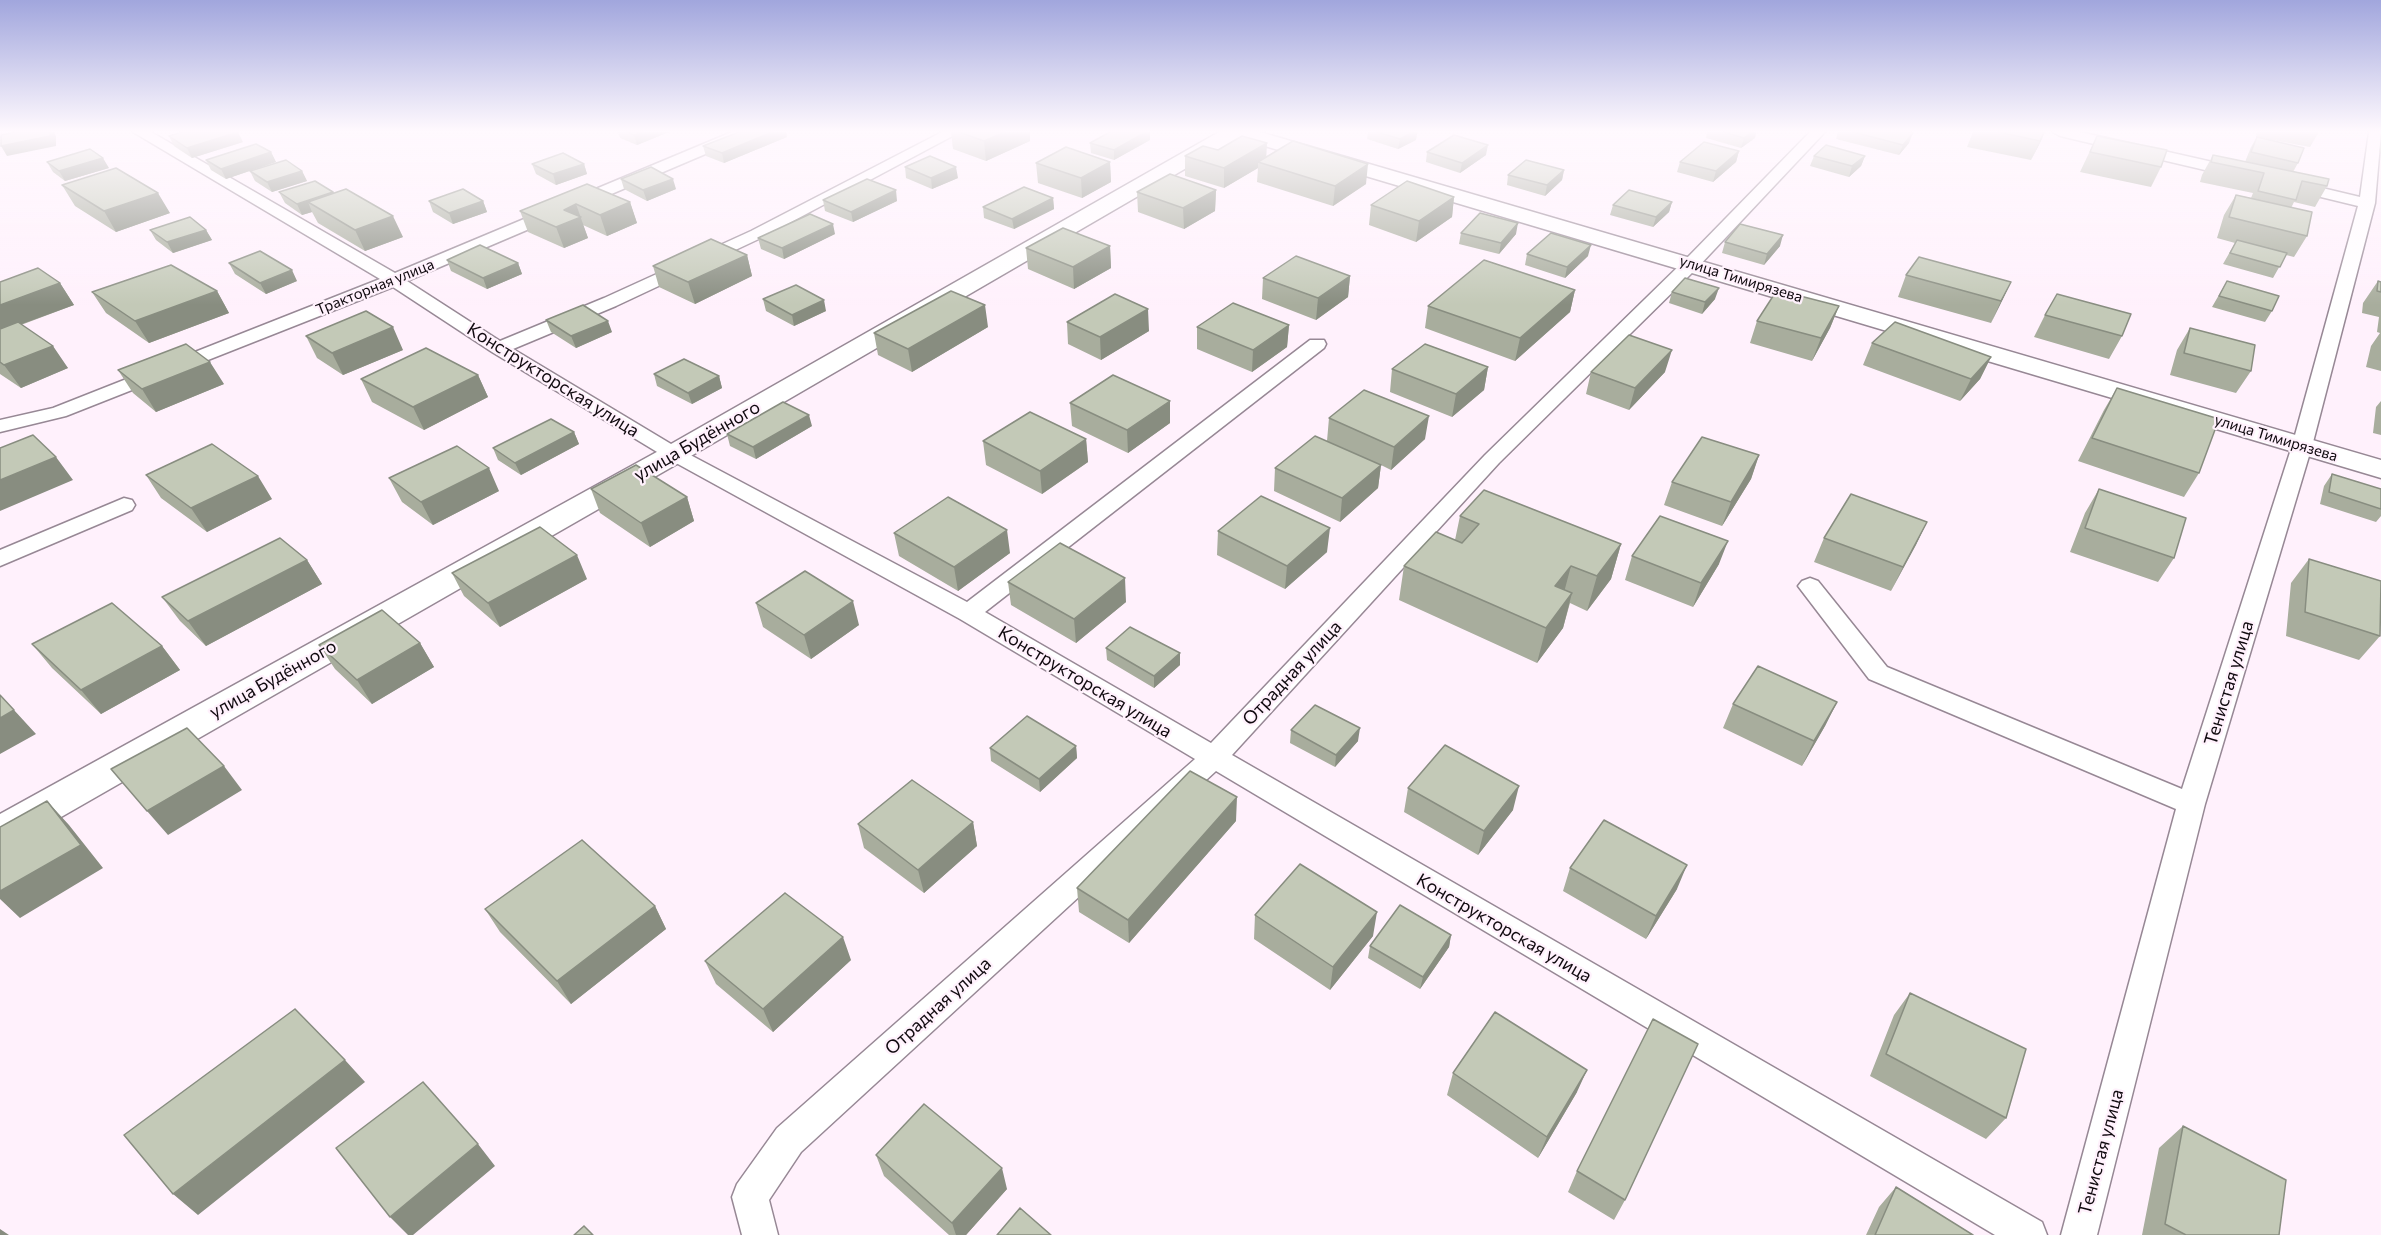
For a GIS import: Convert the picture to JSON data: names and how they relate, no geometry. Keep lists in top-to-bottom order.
{
  "streets": {
    "street": ["улица Тимирязева", "улица Будённого"],
    "lane": [
      "Тракторная улица",
      "Конструкторская улица",
      "Отрадная улица",
      "Тенистая улица"
    ]
  },
  "crossings": [
    ["улица Тимирязева", "Отрадная улица"],
    ["улица Тимирязева", "Тенистая улица"],
    ["Тракторная улица", "Конструкторская улица"],
    ["Конструкторская улица", "улица Будённого"],
    ["Конструкторская улица", "Отрадная улица"]
  ]
}
